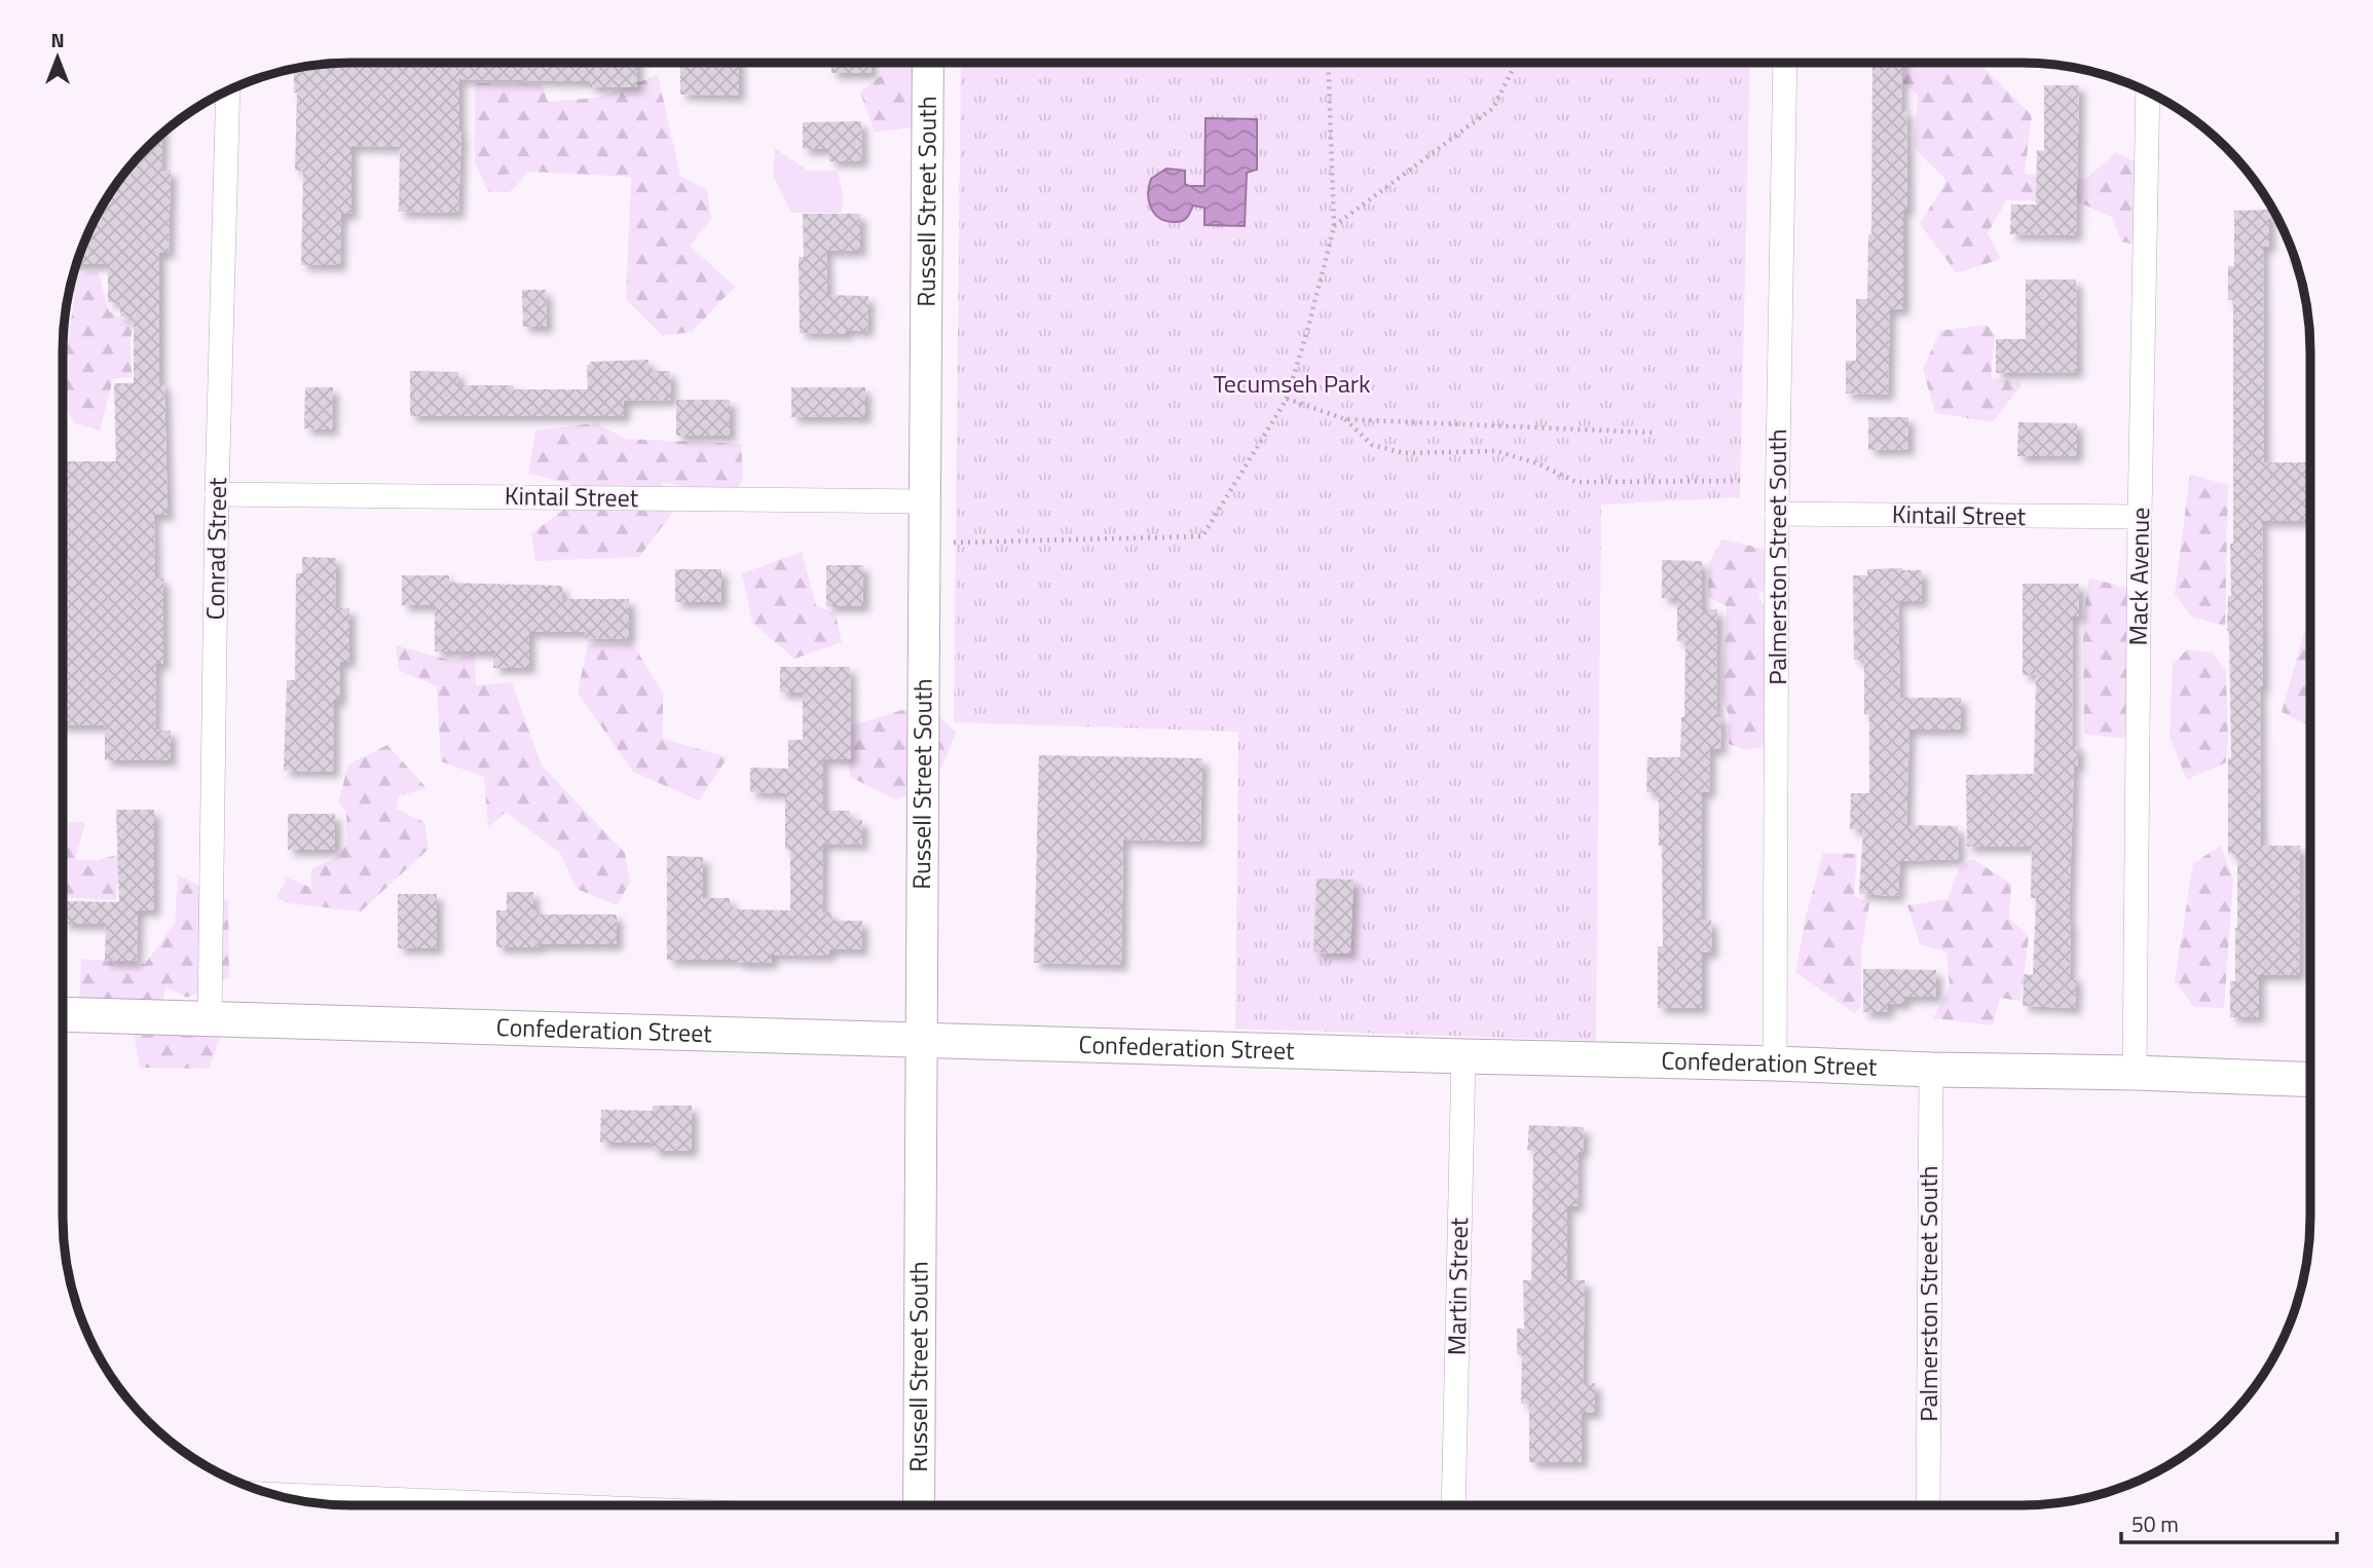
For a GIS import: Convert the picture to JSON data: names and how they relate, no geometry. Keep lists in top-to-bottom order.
{
  "streets": {
    "main road": ["Confederation Street"],
    "street": [
      "Russell Street South",
      "Kintail Street",
      "Conrad Street",
      "Palmerston Street South",
      "Mack Avenue",
      "Martin Street"
    ]
  },
  "crossings": [
    ["Russell Street South", "Kintail Street"],
    ["Russell Street South", "Confederation Street"],
    ["Kintail Street", "Conrad Street"],
    ["Kintail Street", "Palmerston Street South"],
    ["Kintail Street", "Mack Avenue"],
    ["Conrad Street", "Confederation Street"],
    ["Palmerston Street South", "Confederation Street"],
    ["Mack Avenue", "Confederation Street"],
    ["Confederation Street", "Martin Street"]
  ],
  "parks": ["Tecumseh Park"],
  "scale_bar": "50 m",
  "north": "top"
}
